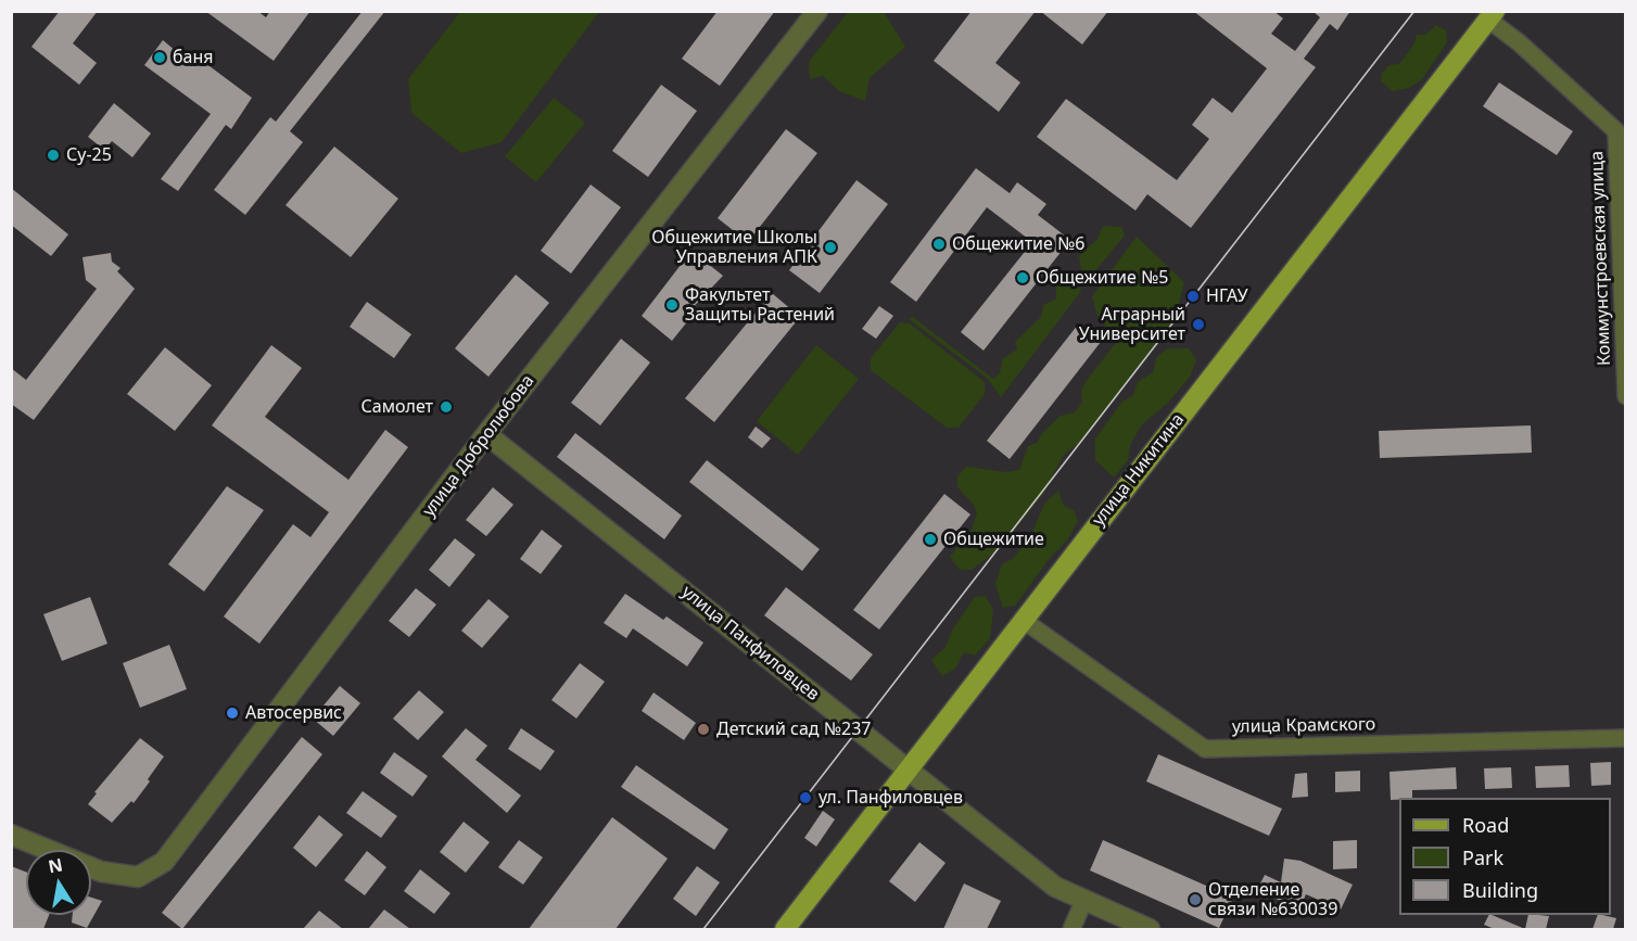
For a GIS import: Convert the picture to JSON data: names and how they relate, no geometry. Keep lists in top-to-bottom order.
{
  "streets": {
    "main road": ["улица Никитина"],
    "street": [
      "Коммунстроевская улица",
      "улица Добролюбова",
      "улица Панфиловцев",
      "улица Крамского"
    ]
  },
  "crossings": [
    ["Коммунстроевская улица", "улица Никитина"],
    ["улица Добролюбова", "улица Панфиловцев"],
    ["улица Никитина", "улица Панфиловцев"],
    ["улица Никитина", "улица Крамского"]
  ],
  "places": [
    "баня",
    "Су-25",
    "Общежитие №6",
    "Общежитие Школы Управления АПК",
    "Общежитие №5",
    "НГАУ",
    "Факультет Защиты Растений",
    "Аграрный Университет",
    "Самолет",
    "Общежитие",
    "Автосервис",
    "Детский сад №237",
    "ул. Панфиловцев",
    "Отделение связи №630039"
  ],
  "legend": ["Road", "Park", "Building"],
  "north": "top"
}
